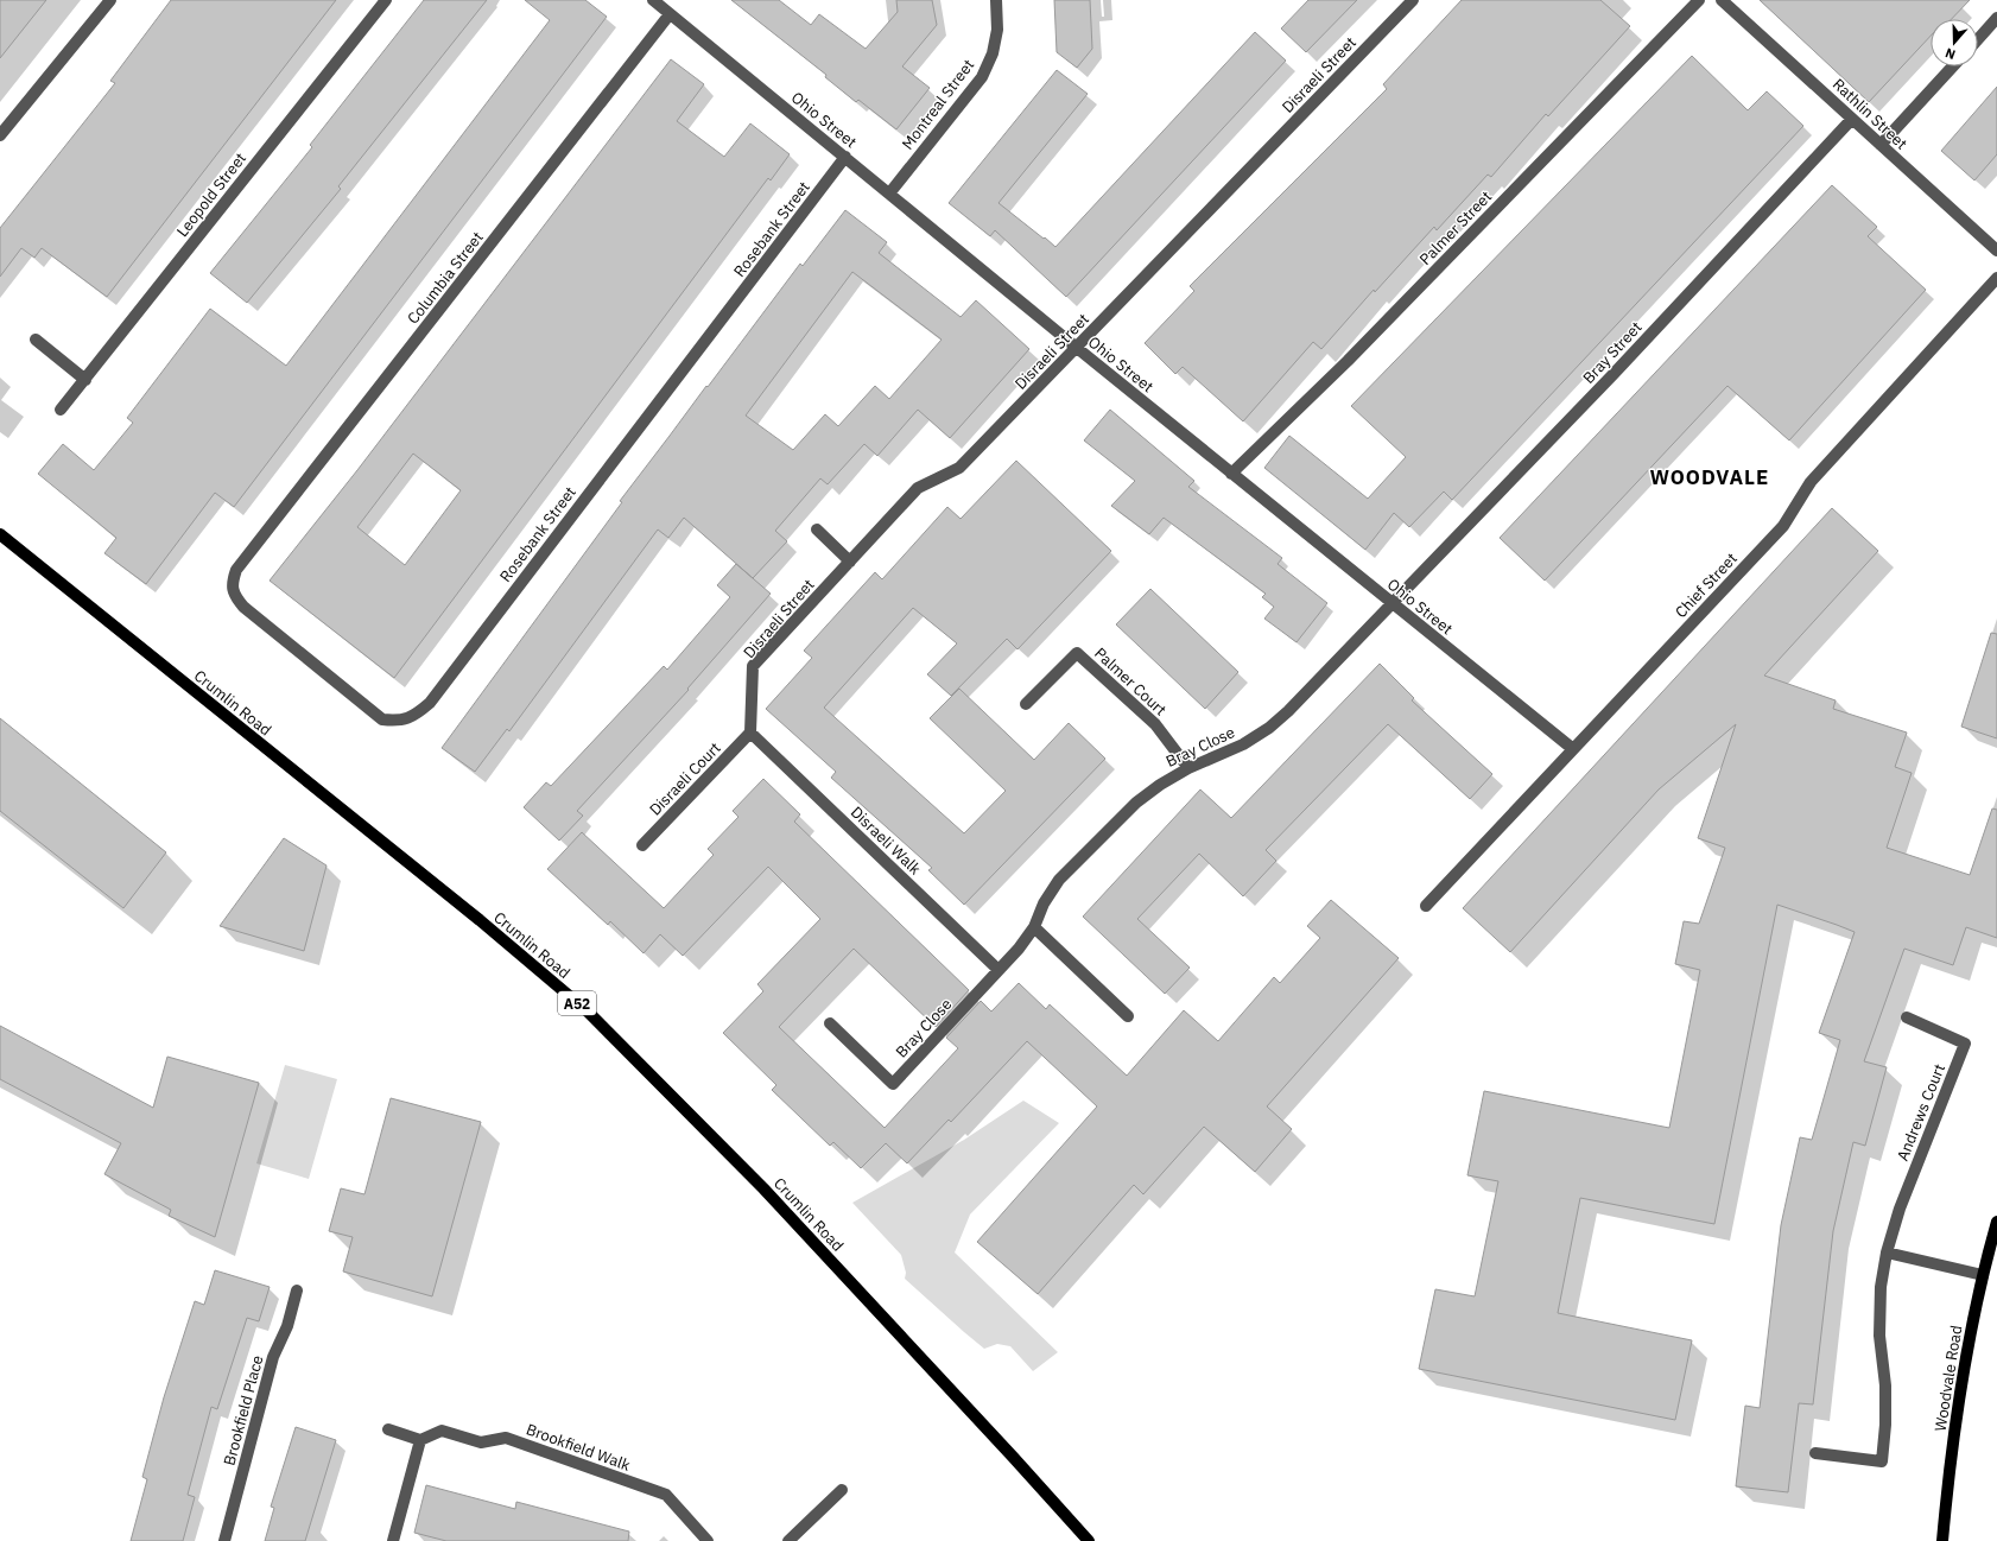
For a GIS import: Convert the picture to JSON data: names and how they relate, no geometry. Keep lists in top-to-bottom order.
{
  "streets": {
    "main road": ["Crumlin Road", "A52", "Woodvale Road"],
    "street": [
      "Disraeli Street",
      "Montreal Street",
      "Rathlin Street",
      "Ohio Street",
      "Leopold Street",
      "Palmer Street",
      "Rosebank Street",
      "Columbia Street",
      "Bray Street",
      "Chief Street",
      "Palmer Court",
      "Bray Close",
      "Disraeli Court",
      "Disraeli Walk",
      "Andrews Court",
      "Brookfield Place",
      "Brookfield Walk"
    ]
  },
  "crossings": [
    ["Disraeli Street", "Ohio Street"],
    ["Disraeli Street", "Disraeli Court"],
    ["Disraeli Street", "Disraeli Walk"],
    ["Montreal Street", "Ohio Street"],
    ["Rathlin Street", "Bray Street"],
    ["Ohio Street", "Palmer Street"],
    ["Ohio Street", "Rosebank Street"],
    ["Ohio Street", "Columbia Street"],
    ["Ohio Street", "Bray Street"],
    ["Ohio Street", "Chief Street"],
    ["Ohio Street", "Bray Close"],
    ["Rosebank Street", "Columbia Street"],
    ["Bray Street", "Bray Close"],
    ["Palmer Court", "Bray Close"],
    ["Bray Close", "Disraeli Walk"],
    ["Disraeli Court", "Disraeli Walk"]
  ],
  "districts": ["WOODVALE"],
  "north": "bottom"
}
